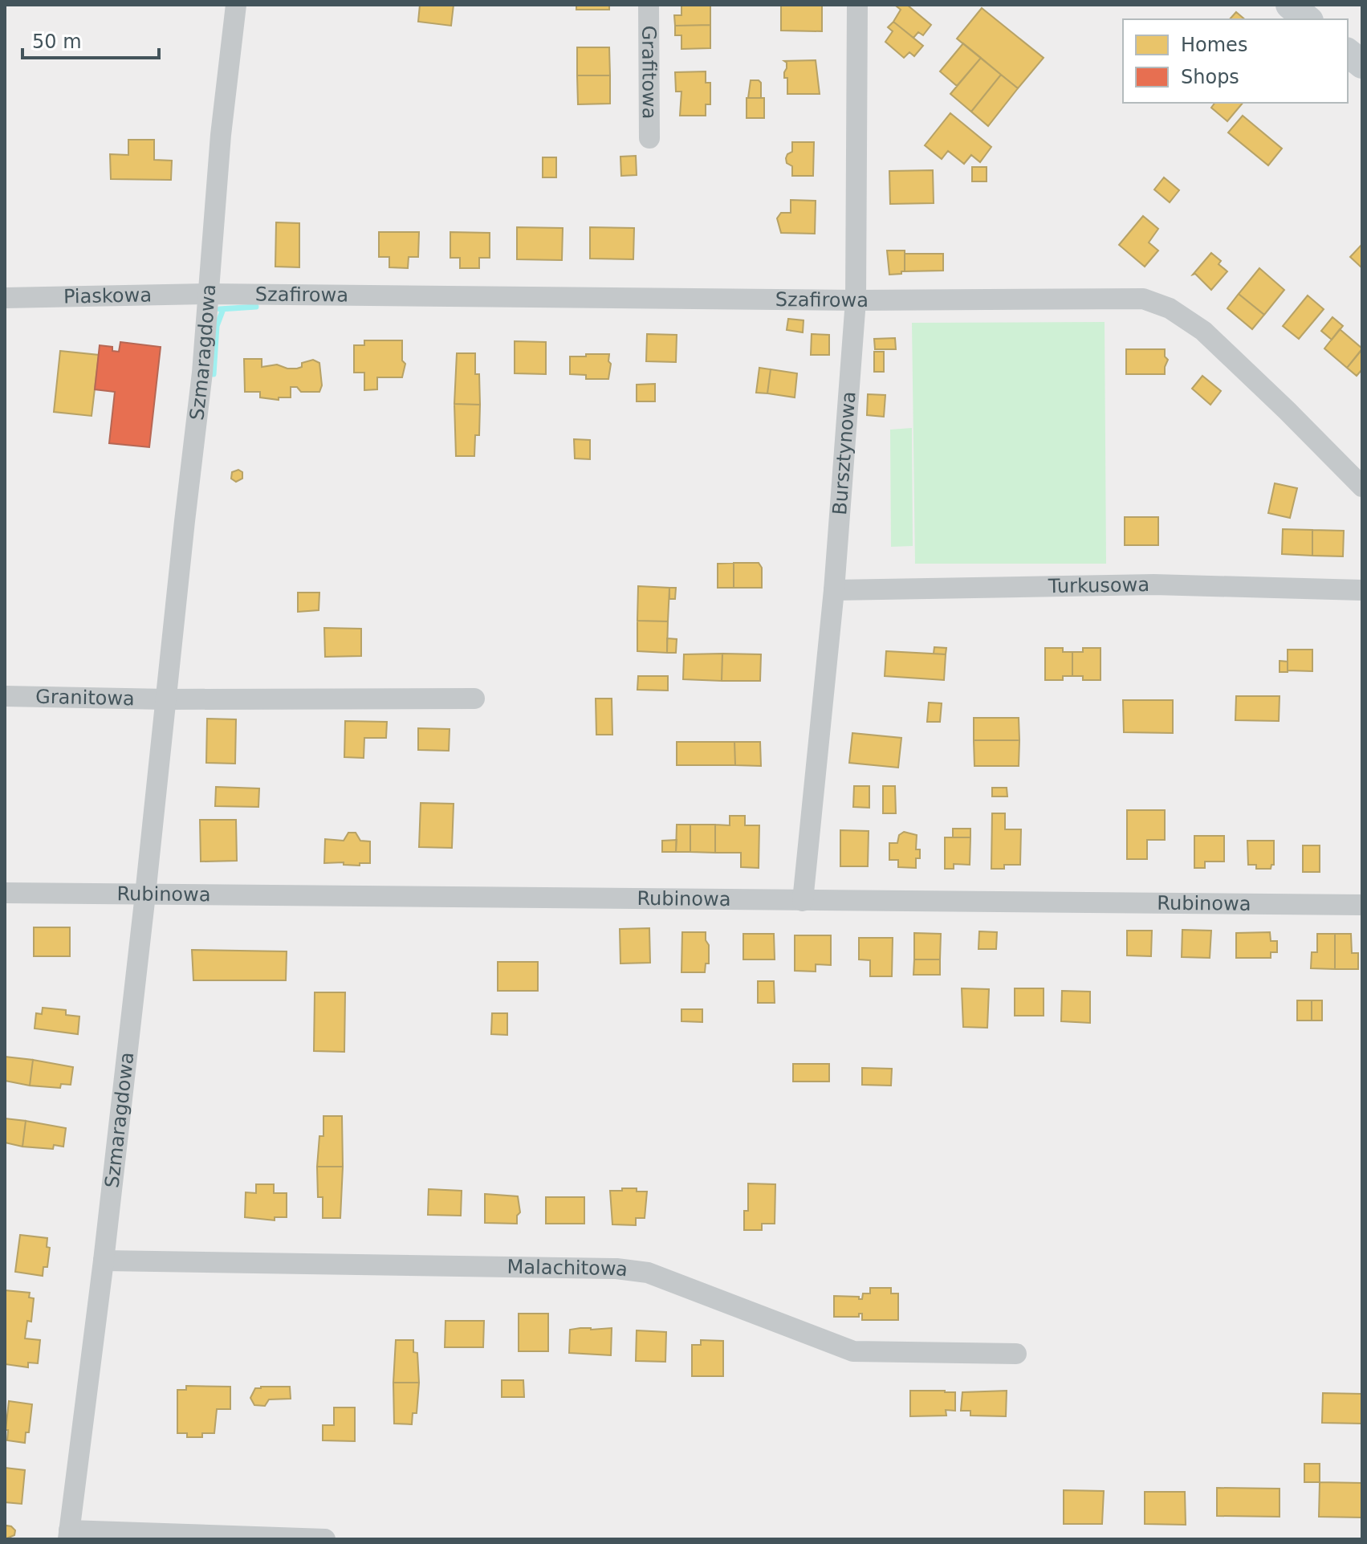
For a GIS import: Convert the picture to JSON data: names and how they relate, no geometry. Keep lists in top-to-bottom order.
{
  "streets": {
    "street": [
      "Grafitowa",
      "Szafirowa",
      "Piaskowa",
      "Szmaragdowa",
      "Bursztynowa",
      "Turkusowa",
      "Granitowa",
      "Rubinowa",
      "Malachitowa"
    ]
  },
  "crossings": [
    ["Szafirowa", "Piaskowa"],
    ["Szafirowa", "Szmaragdowa"],
    ["Szafirowa", "Bursztynowa"],
    ["Piaskowa", "Szmaragdowa"],
    ["Szmaragdowa", "Granitowa"],
    ["Szmaragdowa", "Rubinowa"],
    ["Szmaragdowa", "Malachitowa"],
    ["Bursztynowa", "Turkusowa"],
    ["Bursztynowa", "Rubinowa"]
  ],
  "legend": ["Homes", "Shops"],
  "scale_bar": "50 m"
}
